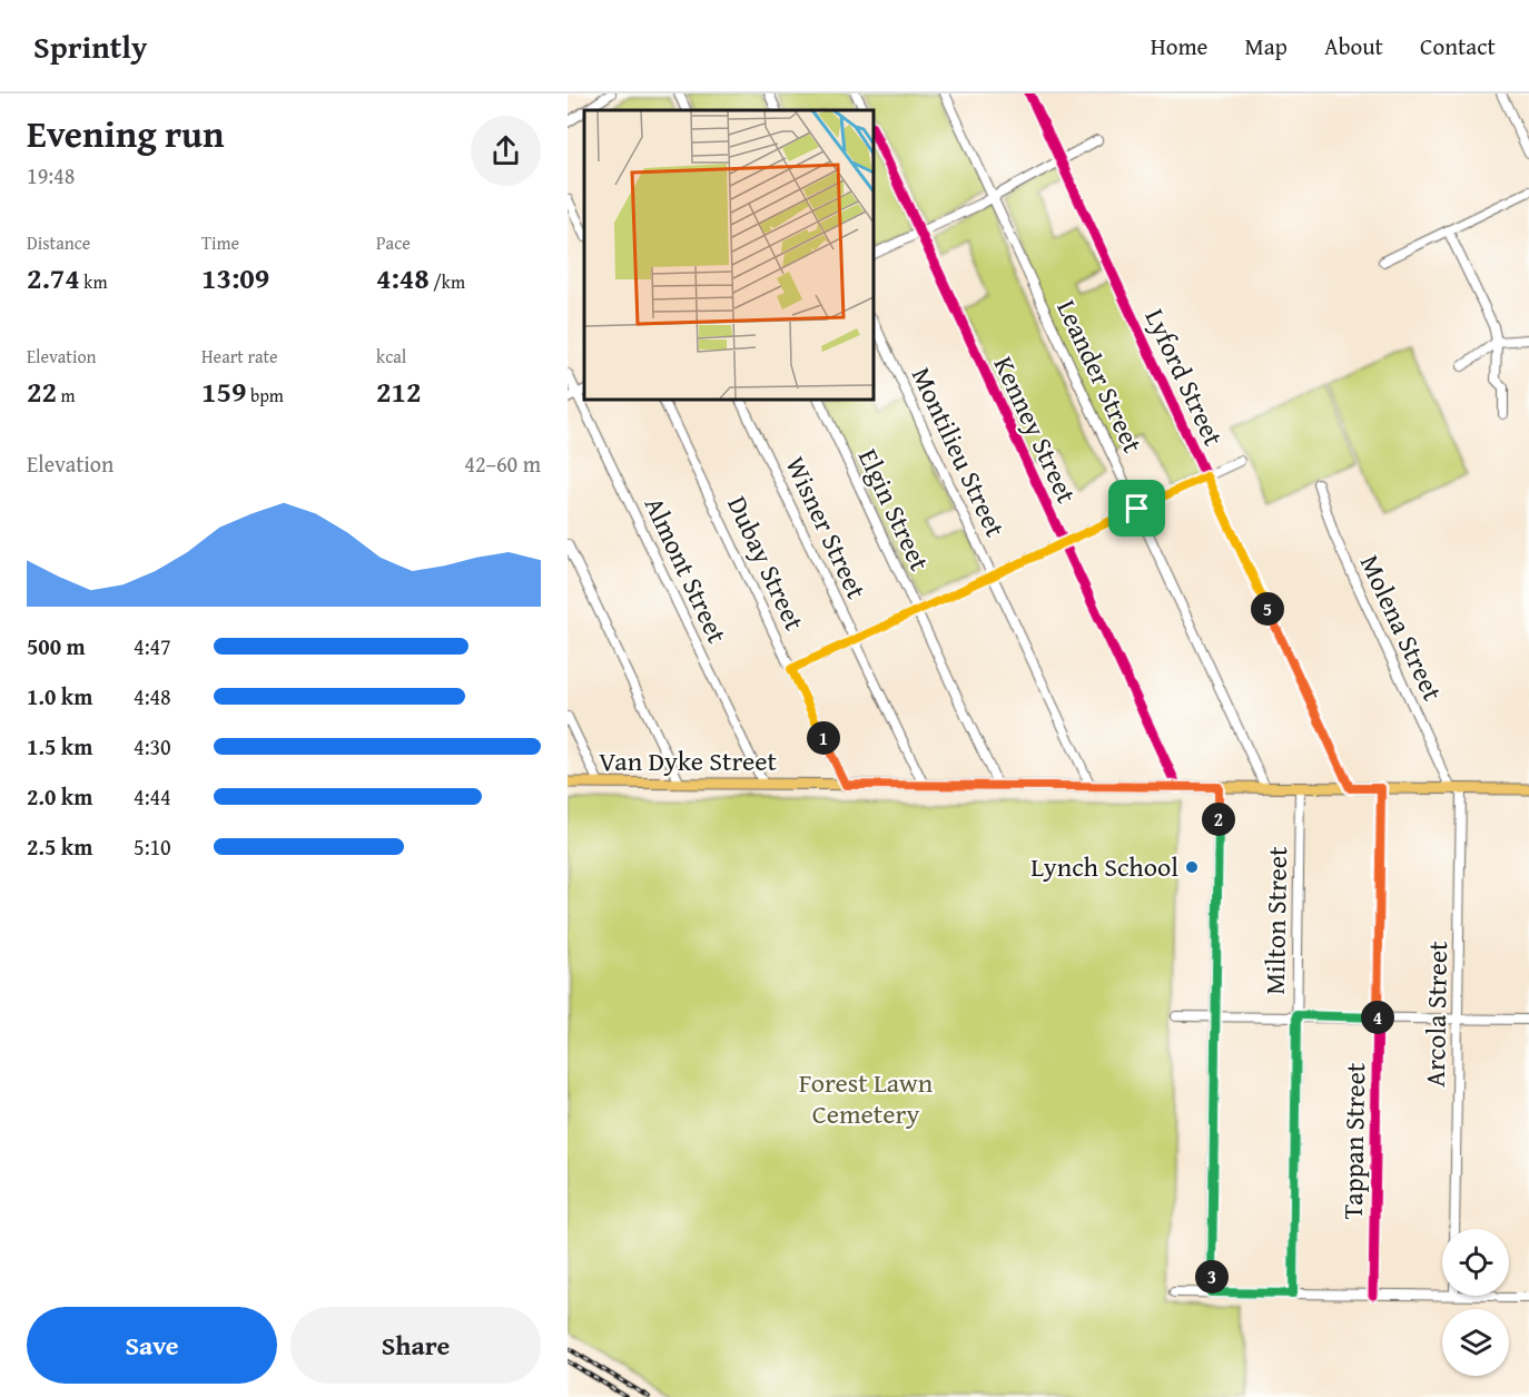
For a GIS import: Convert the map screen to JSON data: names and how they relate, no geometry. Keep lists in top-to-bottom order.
{
  "streets": {
    "main road": ["Van Dyke Street"],
    "street": [
      "Leander Street",
      "Lyford Street",
      "Kenney Street",
      "Montilieu Street",
      "Elgin Street",
      "Wisner Street",
      "Dubay Street",
      "Almont Street",
      "Molena Street",
      "Milton Street",
      "Arcola Street",
      "Tappan Street"
    ]
  },
  "crossings": [
    ["Leander Street", "Van Dyke Street"],
    ["Lyford Street", "Van Dyke Street"],
    ["Kenney Street", "Van Dyke Street"],
    ["Montilieu Street", "Van Dyke Street"],
    ["Elgin Street", "Van Dyke Street"],
    ["Wisner Street", "Van Dyke Street"],
    ["Dubay Street", "Van Dyke Street"],
    ["Almont Street", "Van Dyke Street"],
    ["Molena Street", "Van Dyke Street"],
    ["Molena Street", "Arcola Street"],
    ["Van Dyke Street", "Milton Street"],
    ["Van Dyke Street", "Arcola Street"],
    ["Van Dyke Street", "Tappan Street"]
  ],
  "parks": ["Forest Lawn Cemetery"],
  "places": ["Lynch School"],
  "page": {
    "header": "Sprintly",
    "nav": [
      "Home",
      "Map",
      "About",
      "Contact"
    ],
    "heading": ["Evening run", "19:48"],
    "stats": [
      ["Distance", "2.74 km"],
      ["Time", "13:09"],
      ["Pace", "4:48 /km"],
      ["Elevation", "22 m"],
      ["Heart rate", "159 bpm"],
      ["kcal", "212"]
    ],
    "chart": ["Elevation", "42–60 m"],
    "pins": [
      "5",
      "1",
      "2",
      "4",
      "3"
    ],
    "list": [
      {
        "name": "500 m",
        "note": "4:47"
      },
      {
        "name": "1.0 km",
        "note": "4:48"
      },
      {
        "name": "1.5 km",
        "note": "4:30"
      },
      {
        "name": "2.0 km",
        "note": "4:44"
      },
      {
        "name": "2.5 km",
        "note": "5:10"
      }
    ],
    "buttons": ["Save", "Share"]
  }
}
